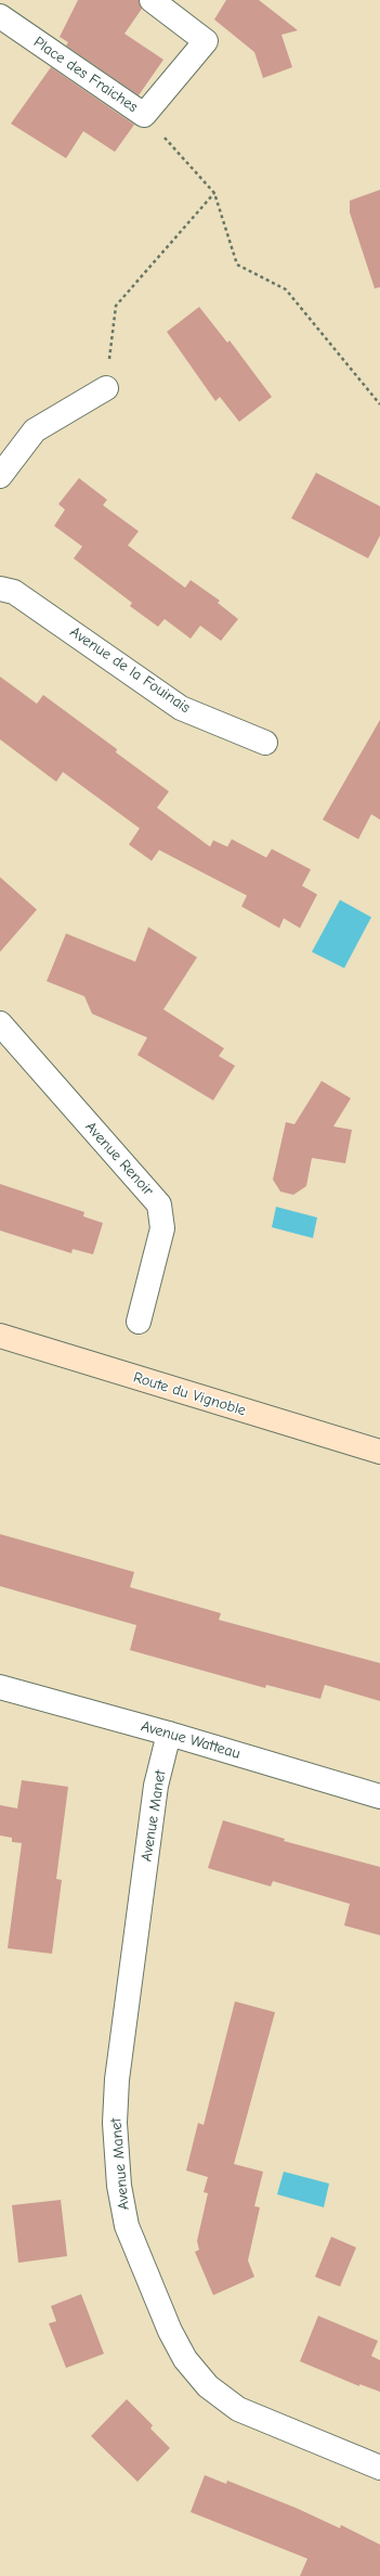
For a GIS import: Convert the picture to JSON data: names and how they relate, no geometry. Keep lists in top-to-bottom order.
{
  "streets": {
    "street": [
      "Place des Fraiches",
      "Avenue de la Fouinais",
      "Avenue Renoir",
      "Route du Vignoble",
      "Avenue Watteau",
      "Avenue Manet"
    ]
  },
  "crossings": [
    ["Avenue Watteau", "Avenue Manet"]
  ]
}
